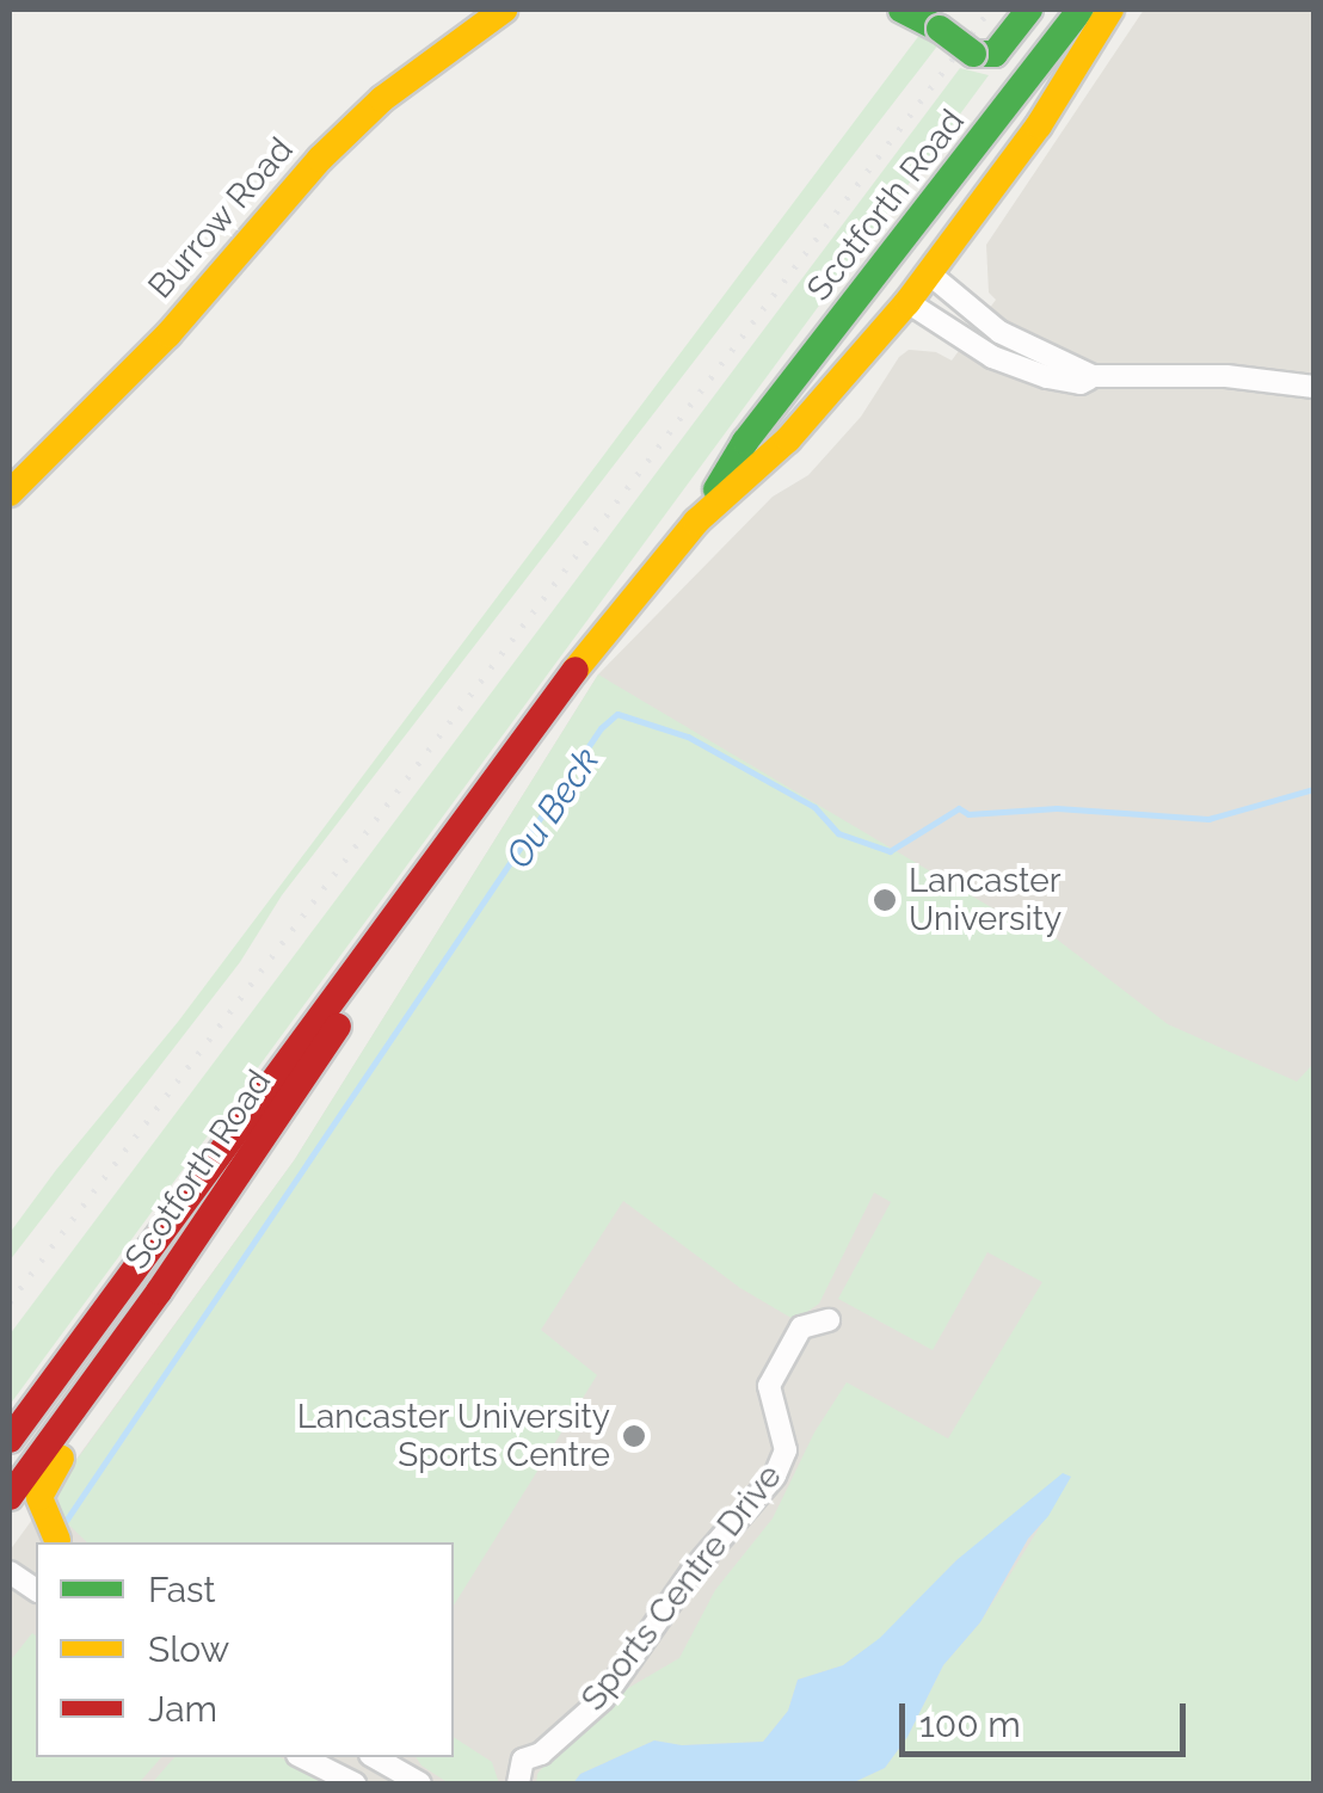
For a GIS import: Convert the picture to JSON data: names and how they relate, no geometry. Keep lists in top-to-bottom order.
{
  "streets": {
    "main road": ["Scotforth Road", "Burrow Road"],
    "street": ["Sports Centre Drive"]
  },
  "water": ["Ou Beck"],
  "places": ["Lancaster University", "Lancaster University Sports Centre"],
  "legend": ["Fast", "Slow", "Jam"],
  "scale_bar": "100 m"
}
